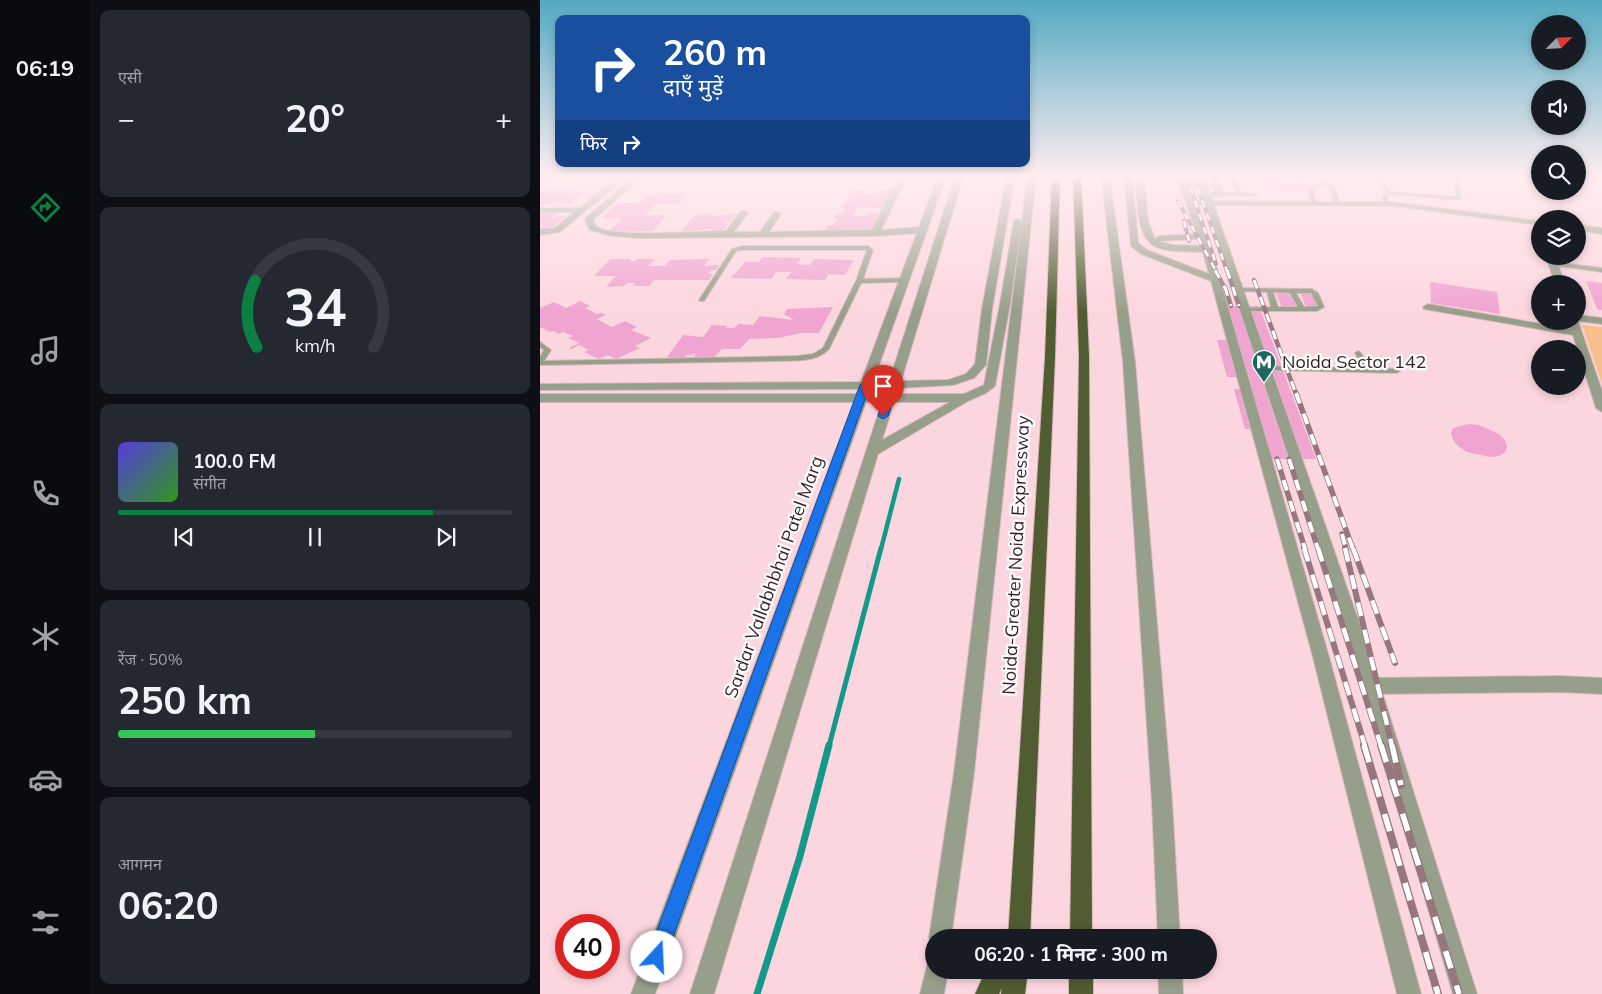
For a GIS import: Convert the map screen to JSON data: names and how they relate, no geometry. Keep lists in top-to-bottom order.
{
  "streets": {
    "highway": ["Noida-Greater Noida Expressway"],
    "street": ["Sardar Vallabhbhai Patel Marg"]
  },
  "places": {
    "metro station": ["Noida Sector 142"]
  },
  "north": "top right",
  "page": {
    "tabs": "06:19",
    "tile": [
      "एसी",
      ["रेंज · 50%", "250 km"],
      ["आगमन", "06:20"]
    ],
    "map_buttons": ["+", "−"],
    "turn": ["260 m", "दाएँ मुड़ें"],
    "heat": ["−", "20°", "+"],
    "then": "फिर",
    "song": ["100.0 FM", "संगीत"],
    "limit": "40",
    "trip": "06:20 · 1 मिनट · 300 m",
    "gauge": ["34", "km/h"]
  }
}
